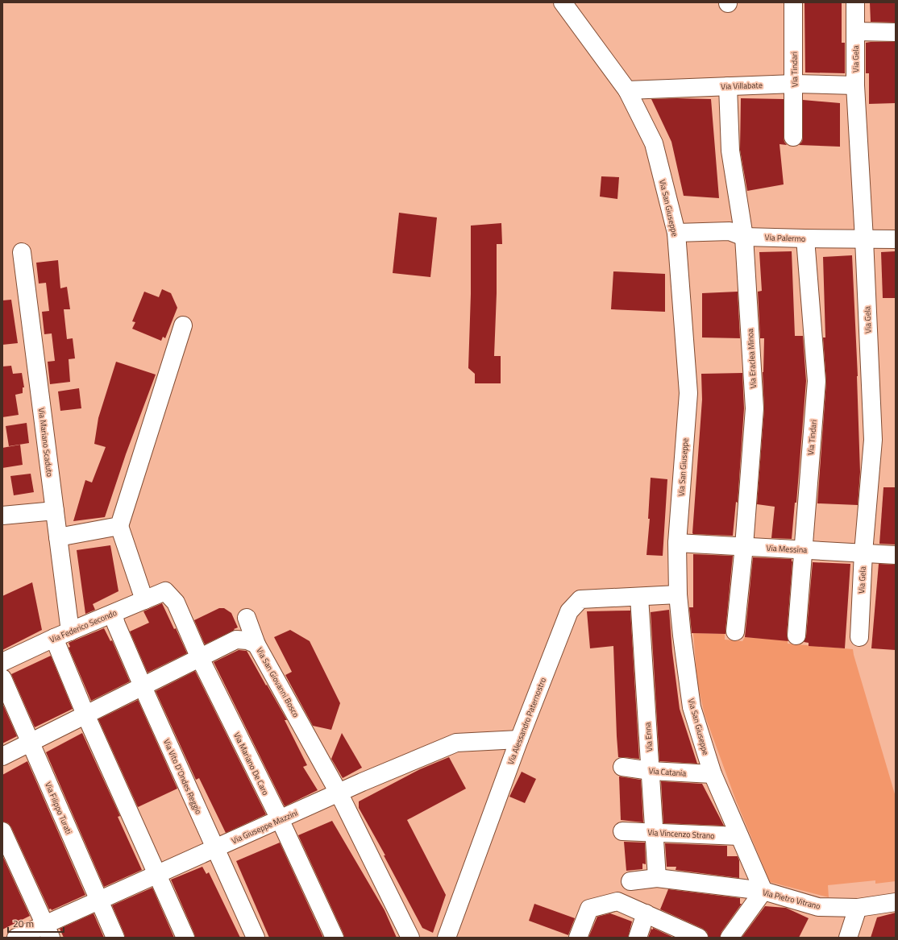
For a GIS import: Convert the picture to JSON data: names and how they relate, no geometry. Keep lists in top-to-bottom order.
{
  "streets": {
    "street": [
      "Via Gela",
      "Via Tindari",
      "Via Villabate",
      "Via San Giuseppe",
      "Via Palermo",
      "Via Eraclea Minoa",
      "Via Mariano Scaduto",
      "Via Messina",
      "Via Federico Secondo",
      "Via San Giovanni Bosco",
      "Via Alessandro Paternostro",
      "Via Enna",
      "Via Mariano De Caro",
      "Via Catania",
      "Via Vito D'Ondes Reggio",
      "Via Filippo Turati",
      "Via Giuseppe Mazzini",
      "Via Vincenzo Strano",
      "Via Pietro Vitrano"
    ]
  },
  "crossings": [
    ["Via Gela", "Via Villabate"],
    ["Via Gela", "Via Palermo"],
    ["Via Gela", "Via Messina"],
    ["Via Tindari", "Via Villabate"],
    ["Via Tindari", "Via Palermo"],
    ["Via Tindari", "Via Messina"],
    ["Via Villabate", "Via San Giuseppe"],
    ["Via Villabate", "Via Eraclea Minoa"],
    ["Via San Giuseppe", "Via Palermo"],
    ["Via San Giuseppe", "Via Messina"],
    ["Via San Giuseppe", "Via Alessandro Paternostro"],
    ["Via San Giuseppe", "Via Catania"],
    ["Via San Giuseppe", "Via Vincenzo Strano"],
    ["Via San Giuseppe", "Via Pietro Vitrano"],
    ["Via Palermo", "Via Eraclea Minoa"],
    ["Via Eraclea Minoa", "Via Messina"],
    ["Via Mariano Scaduto", "Via Federico Secondo"],
    ["Via Federico Secondo", "Via Mariano De Caro"],
    ["Via Federico Secondo", "Via Vito D'Ondes Reggio"],
    ["Via San Giovanni Bosco", "Via Mariano De Caro"],
    ["Via San Giovanni Bosco", "Via Vito D'Ondes Reggio"],
    ["Via San Giovanni Bosco", "Via Filippo Turati"],
    ["Via San Giovanni Bosco", "Via Giuseppe Mazzini"],
    ["Via Alessandro Paternostro", "Via Enna"],
    ["Via Alessandro Paternostro", "Via Giuseppe Mazzini"],
    ["Via Enna", "Via Catania"],
    ["Via Enna", "Via Vincenzo Strano"],
    ["Via Enna", "Via Pietro Vitrano"],
    ["Via Mariano De Caro", "Via Giuseppe Mazzini"],
    ["Via Vito D'Ondes Reggio", "Via Giuseppe Mazzini"],
    ["Via Filippo Turati", "Via Giuseppe Mazzini"]
  ],
  "scale_bar": "20 m"
}
